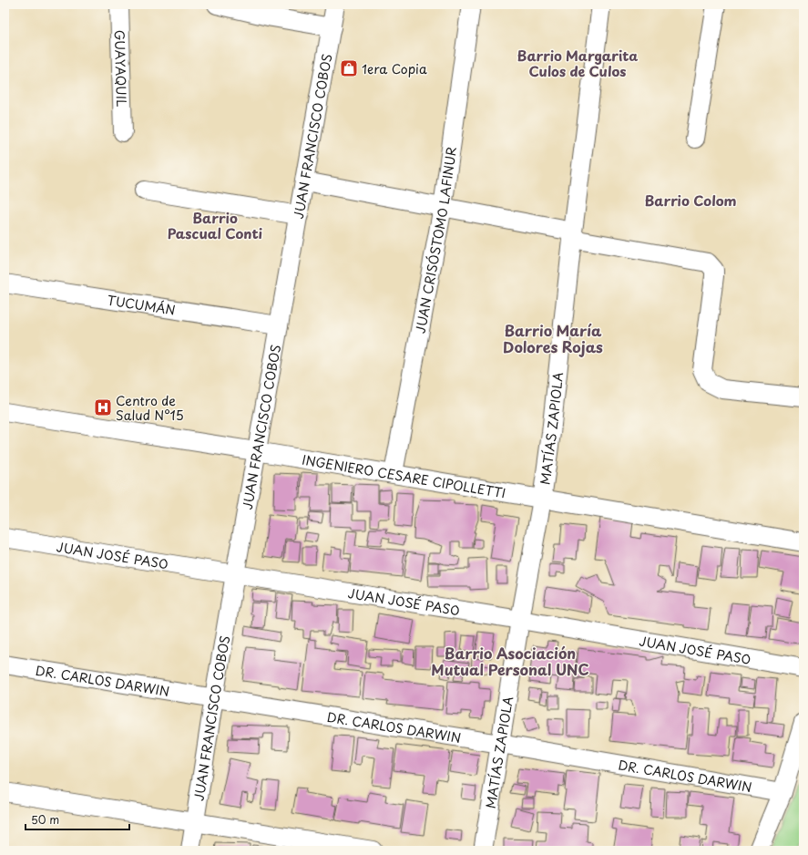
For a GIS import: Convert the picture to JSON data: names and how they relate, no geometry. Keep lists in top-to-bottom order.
{
  "streets": {
    "street": [
      "GUAYAQUIL",
      "JUAN FRANCISCO COBOS",
      "JUAN CRISÓSTOMO LAFINUR",
      "TUCUMÁN",
      "MATÍAS ZAPIOLA",
      "INGENIERO CESARE CIPOLLETTI",
      "JUAN JOSÉ PASO",
      "DR. CARLOS DARWIN"
    ]
  },
  "crossings": [
    ["JUAN FRANCISCO COBOS", "TUCUMÁN"],
    ["JUAN FRANCISCO COBOS", "INGENIERO CESARE CIPOLLETTI"],
    ["JUAN FRANCISCO COBOS", "JUAN JOSÉ PASO"],
    ["JUAN FRANCISCO COBOS", "DR. CARLOS DARWIN"],
    ["JUAN CRISÓSTOMO LAFINUR", "INGENIERO CESARE CIPOLLETTI"],
    ["MATÍAS ZAPIOLA", "INGENIERO CESARE CIPOLLETTI"],
    ["MATÍAS ZAPIOLA", "JUAN JOSÉ PASO"],
    ["MATÍAS ZAPIOLA", "DR. CARLOS DARWIN"]
  ],
  "districts": [
    "Barrio Margarita Culos de Culos",
    "Barrio Colom",
    "Barrio Pascual Conti",
    "Barrio María Dolores Rojas",
    "Barrio Asociación Mutual Personal UNC"
  ],
  "places": {
    "shop": ["1era Copia"],
    "hospital": ["Centro de Salud N°15"]
  },
  "scale_bar": "50 m"
}
